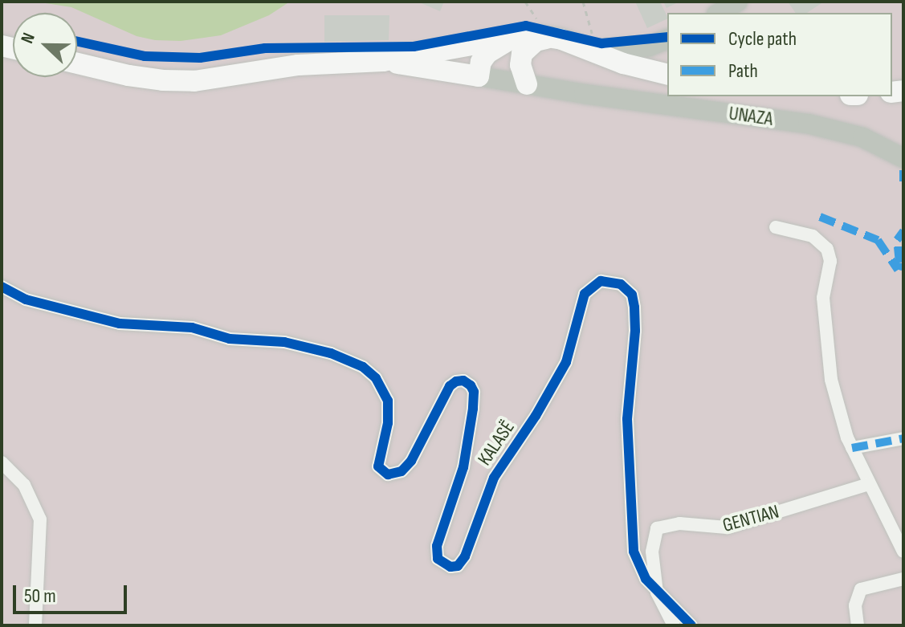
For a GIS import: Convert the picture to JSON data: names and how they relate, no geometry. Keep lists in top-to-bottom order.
{
  "streets": {
    "main road": ["UNAZA"],
    "street": ["KALASË", "GENTIAN"]
  },
  "crossings": [
    ["KALASË", "GENTIAN"]
  ],
  "legend": ["Cycle path", "Path"],
  "scale_bar": "50 m",
  "north": "left"
}
